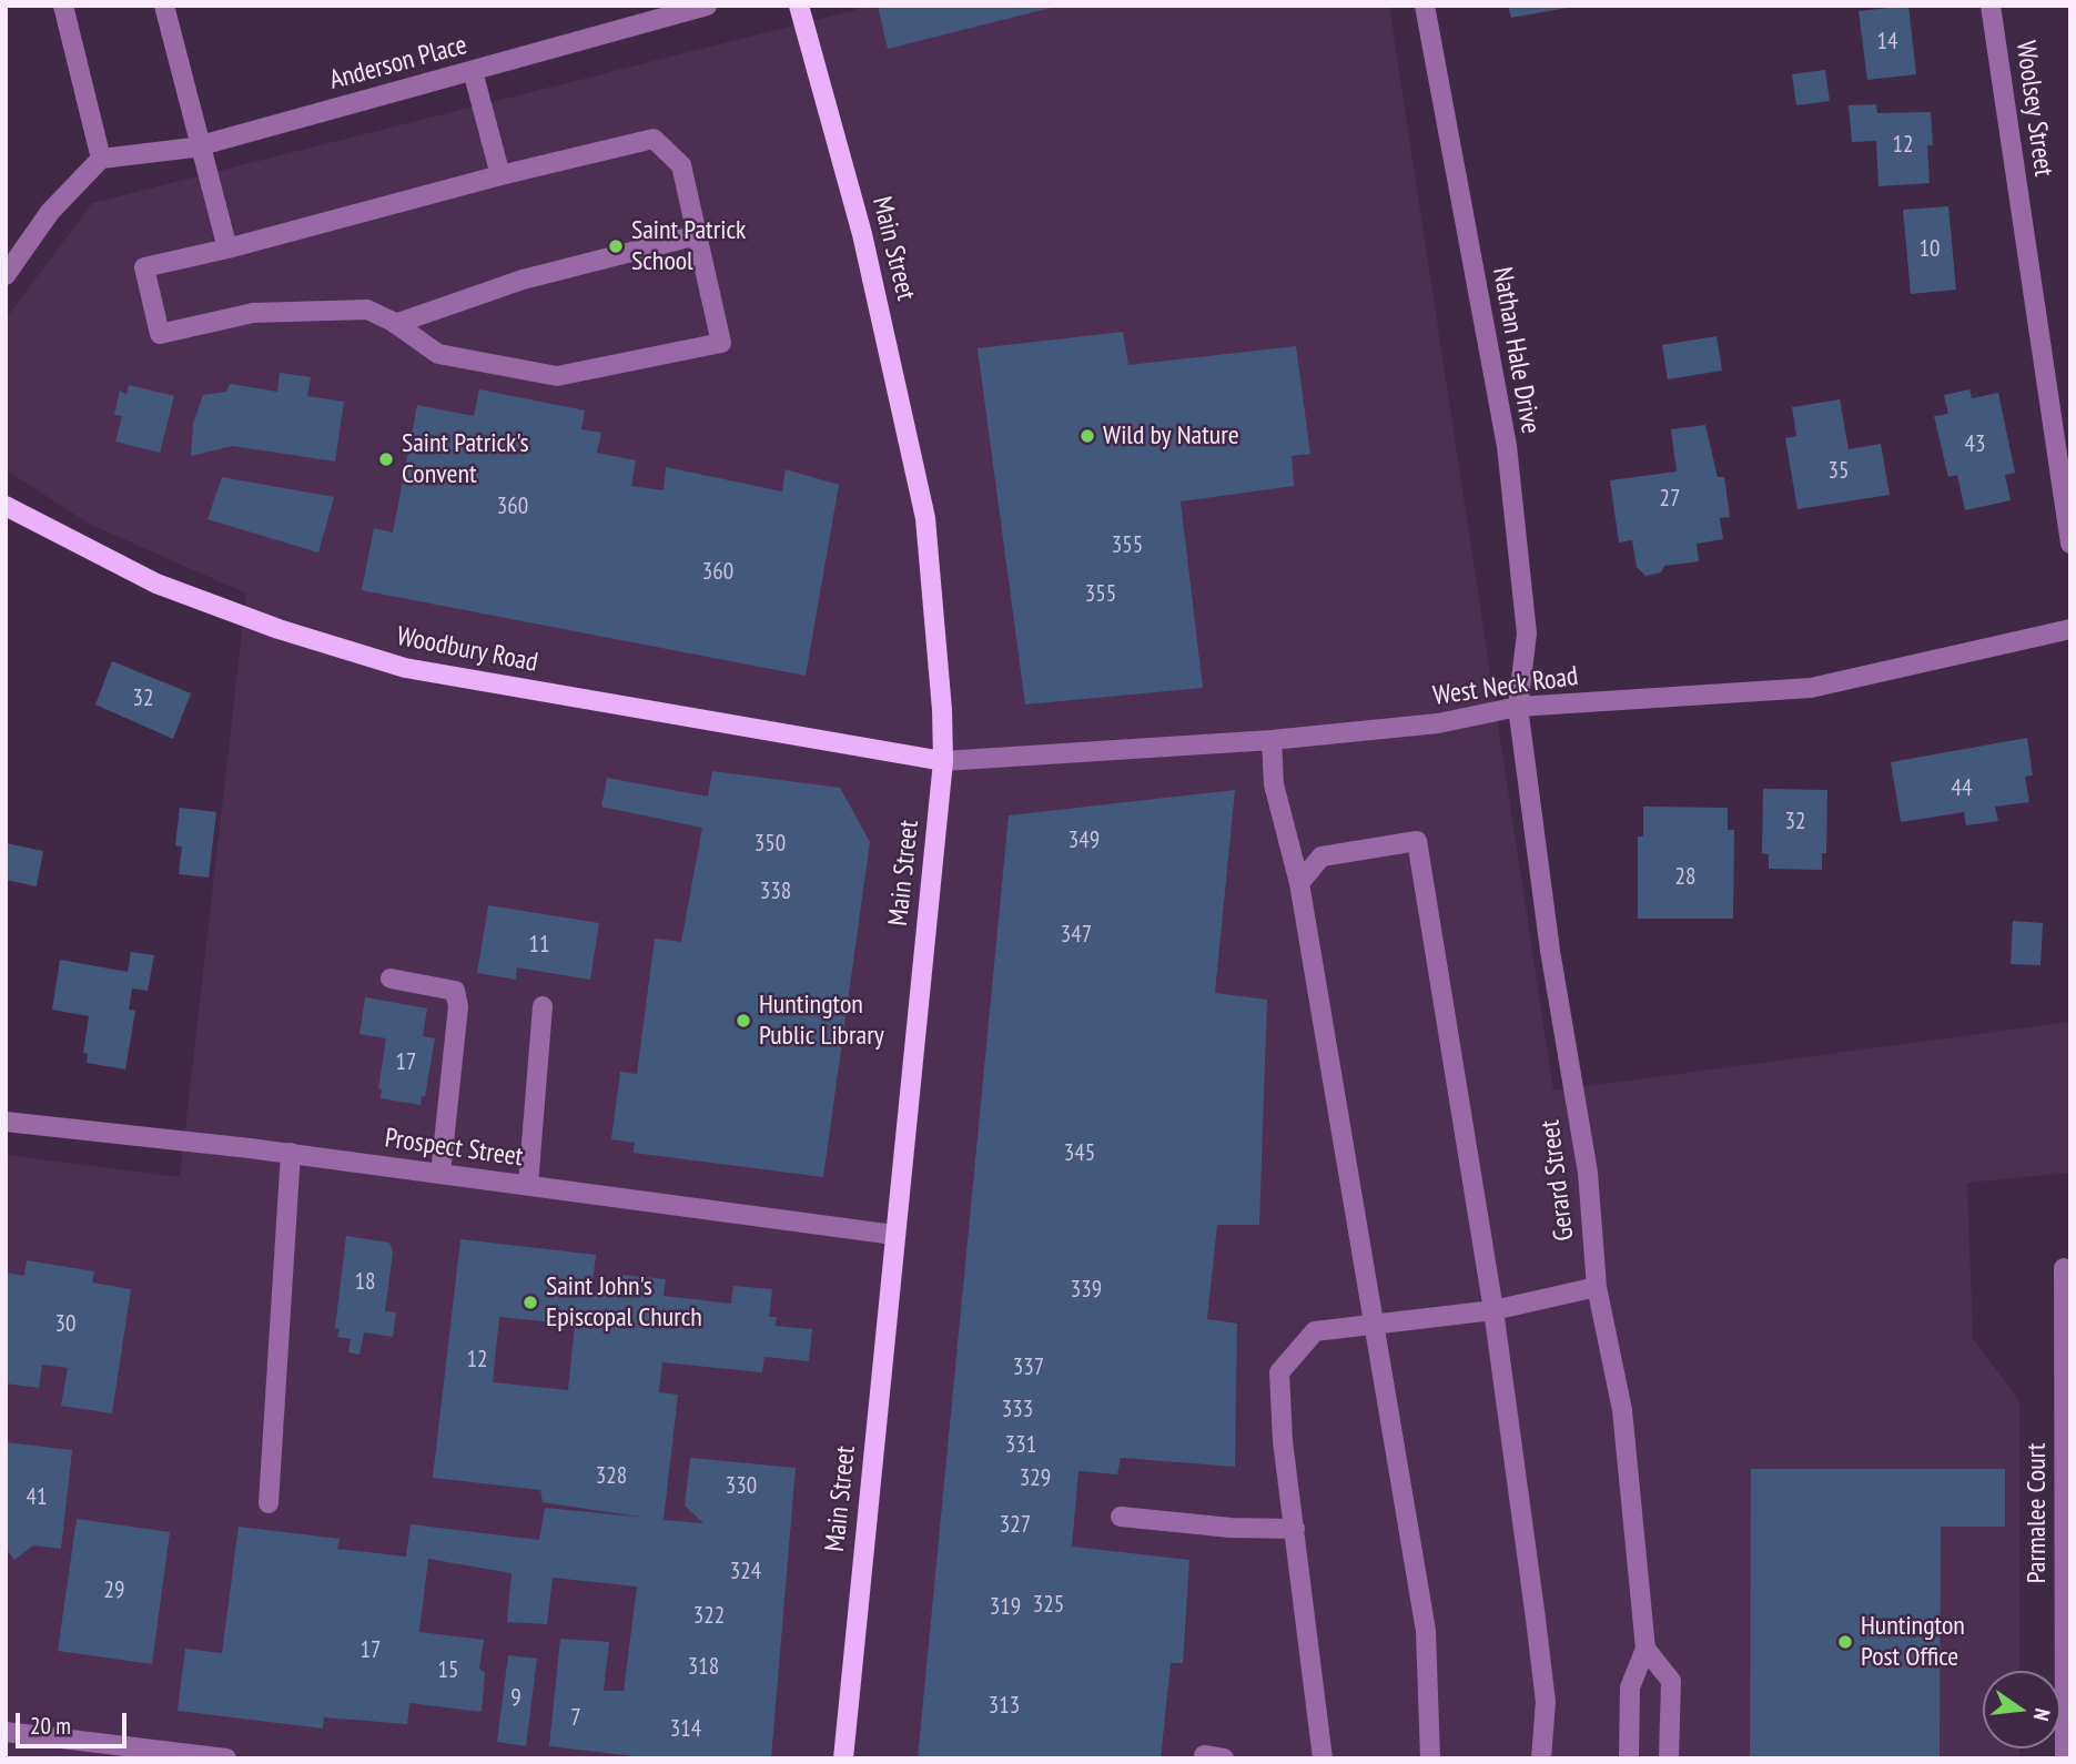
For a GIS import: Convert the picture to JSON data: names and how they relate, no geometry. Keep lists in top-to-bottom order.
{
  "streets": {
    "main road": ["Main Street", "Woodbury Road"],
    "street": [
      "Anderson Place",
      "Woolsey Street",
      "Nathan Hale Drive",
      "West Neck Road",
      "Prospect Street",
      "Gerard Street",
      "Parmalee Court"
    ]
  },
  "crossings": [
    ["Main Street", "Woodbury Road"],
    ["Main Street", "West Neck Road"],
    ["Main Street", "Prospect Street"],
    ["Nathan Hale Drive", "West Neck Road"],
    ["Nathan Hale Drive", "Gerard Street"],
    ["Woodbury Road", "West Neck Road"],
    ["West Neck Road", "Gerard Street"]
  ],
  "places": [
    "Saint Patrick School",
    "Wild by Nature",
    "Saint Patrick's Convent",
    "Huntington Public Library",
    "Saint John's Episcopal Church",
    "Huntington Post Office"
  ],
  "house_numbers": [
    "14",
    "12",
    "10",
    "43",
    "35",
    "27",
    "360",
    "355",
    "360",
    "355",
    "32",
    "44",
    "32",
    "349",
    "350",
    "28",
    "338",
    "347",
    "11",
    "17",
    "345",
    "18",
    "339",
    "30",
    "12",
    "337",
    "333",
    "331",
    "328",
    "329",
    "330",
    "41",
    "327",
    "324",
    "29",
    "325",
    "319",
    "322",
    "17",
    "318",
    "15",
    "9",
    "313",
    "7",
    "314"
  ],
  "scale_bar": "20 m",
  "north": "right"
}
